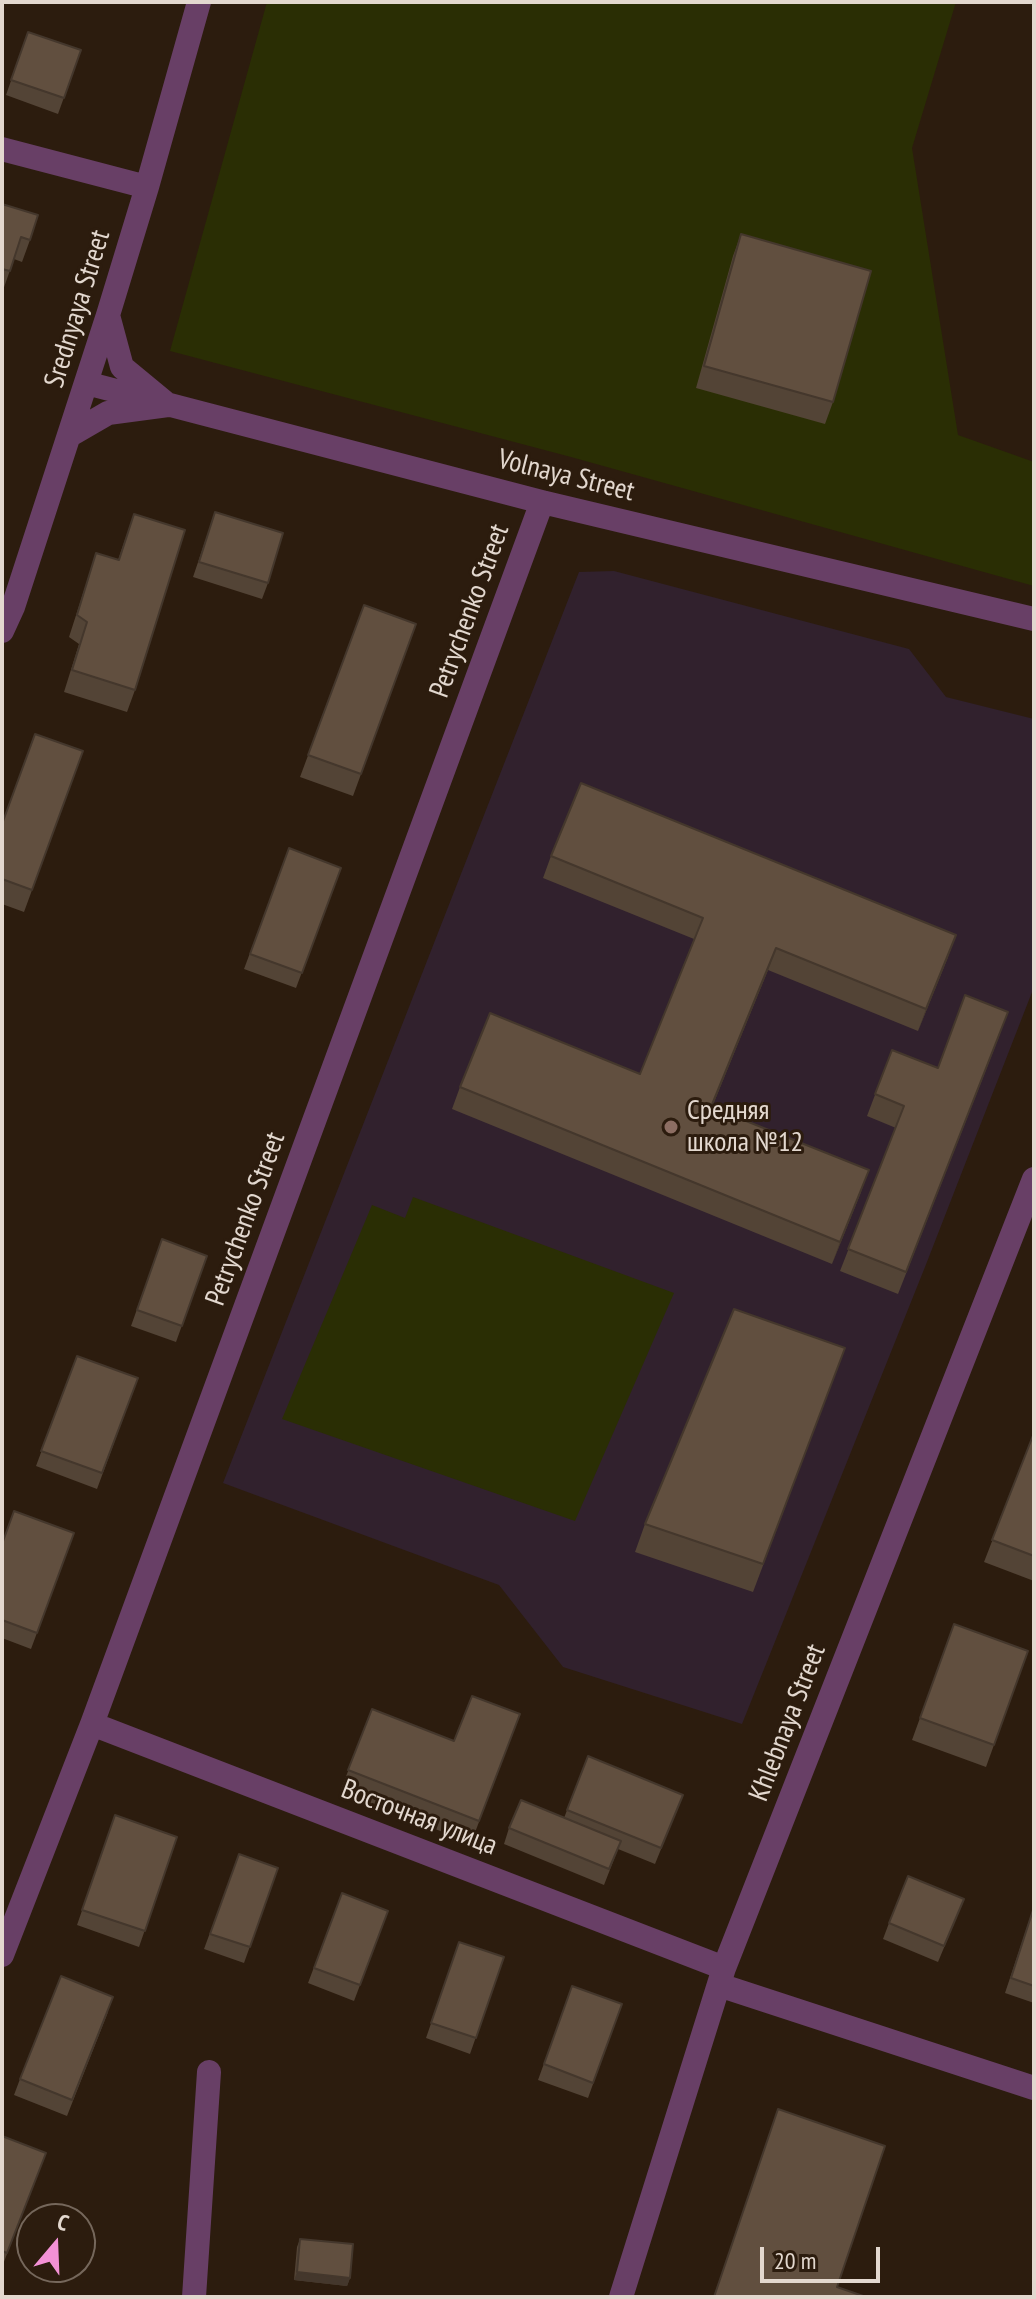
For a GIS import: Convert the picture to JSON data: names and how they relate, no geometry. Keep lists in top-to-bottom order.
{
  "streets": {
    "street": [
      "Srednyaya Street",
      "Volnaya Street",
      "Petrychenko Street",
      "Khlebnaya Street",
      "Восточная улица"
    ]
  },
  "crossings": [
    ["Srednyaya Street", "Volnaya Street"],
    ["Volnaya Street", "Petrychenko Street"],
    ["Petrychenko Street", "Восточная улица"],
    ["Khlebnaya Street", "Восточная улица"]
  ],
  "places": ["Средняя школа №12"],
  "scale_bar": "20 m",
  "north": "top"
}
